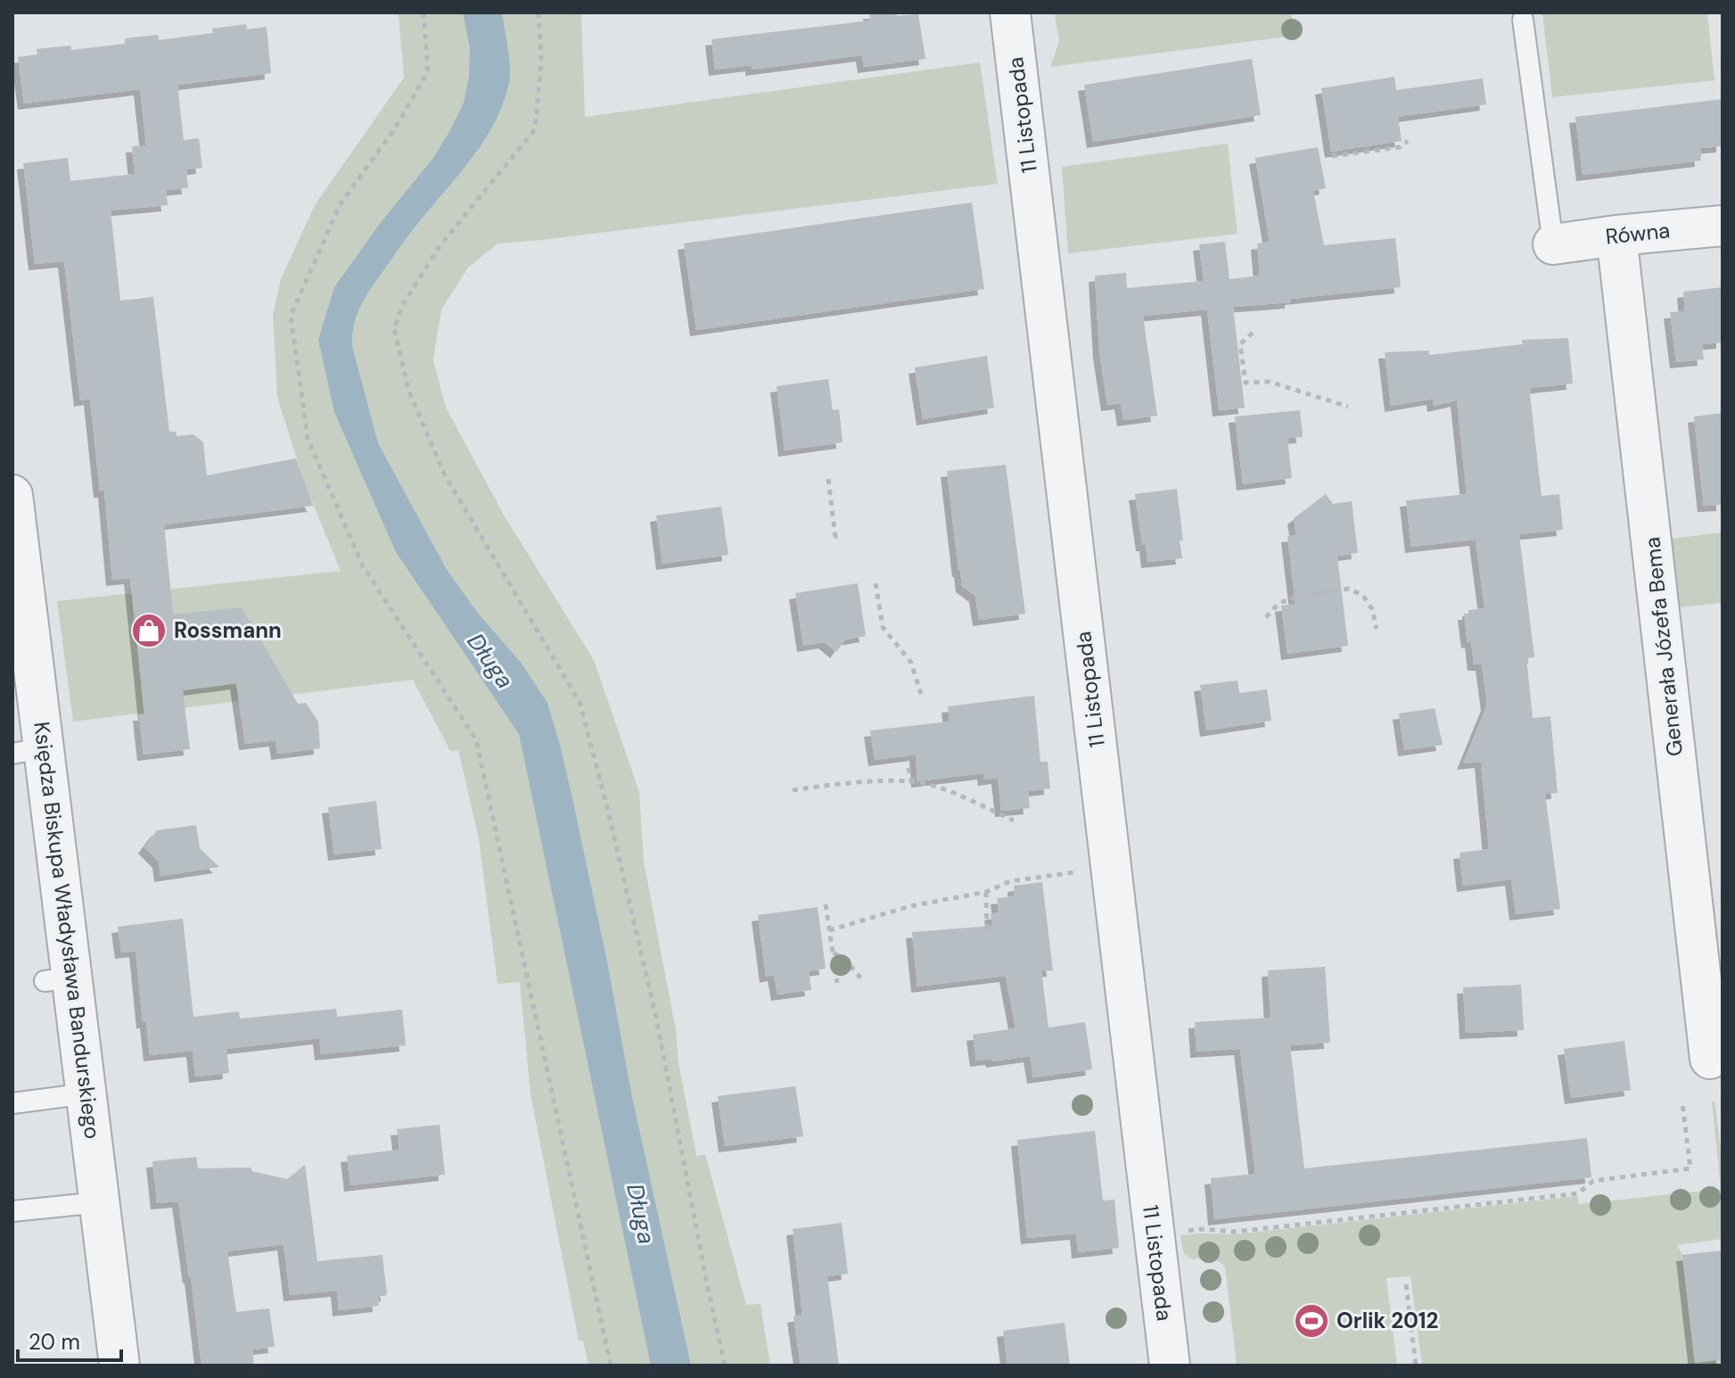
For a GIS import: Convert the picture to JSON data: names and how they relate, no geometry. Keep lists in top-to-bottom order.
{
  "streets": {
    "street": [
      "11 Listopada",
      "Równa",
      "Generała Józefa Bema",
      "Księdza Biskupa Władysława Bandurskiego"
    ]
  },
  "crossings": [
    ["Równa", "Generała Józefa Bema"]
  ],
  "water": ["Długa"],
  "places": {
    "shop": ["Rossmann"],
    "sports": ["Orlik 2012"]
  },
  "scale_bar": "20 m"
}
